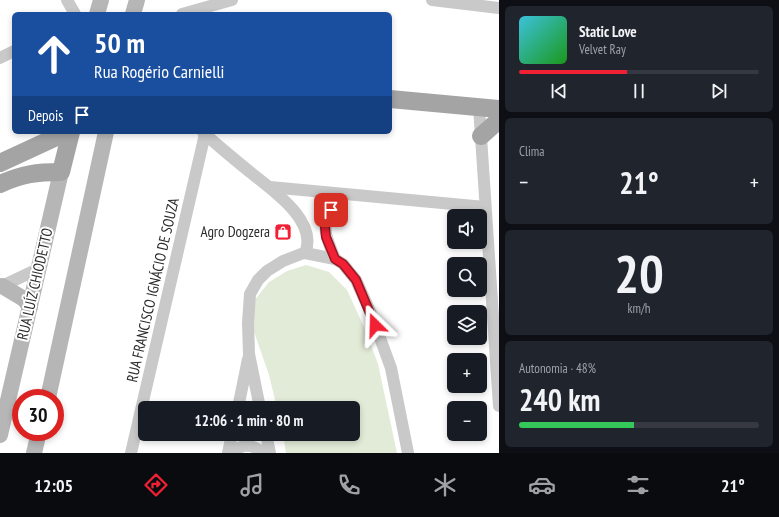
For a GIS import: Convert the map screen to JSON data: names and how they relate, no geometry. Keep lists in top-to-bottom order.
{
  "streets": {
    "main road": ["RUA LUÍZ CHIODETTO"],
    "street": ["RUA FRANCISCO IGNÁCIO DE SOUZA"]
  },
  "places": {
    "shop": ["Agro Dogzera"]
  },
  "page": {
    "turn": ["50 m", "Rua Rogério Carnielli"],
    "song": ["Static Love", "Velvet Ray"],
    "then": "Depois",
    "tile": [
      "Clima",
      ["20", "km/h"],
      ["Autonomia · 48%", "240 km"]
    ],
    "heat": ["−", "21°", "+"],
    "map_buttons": ["+", "−"],
    "limit": "30",
    "trip": "12:06 · 1 min · 80 m",
    "tabs": ["12:05", "21°"]
  }
}
